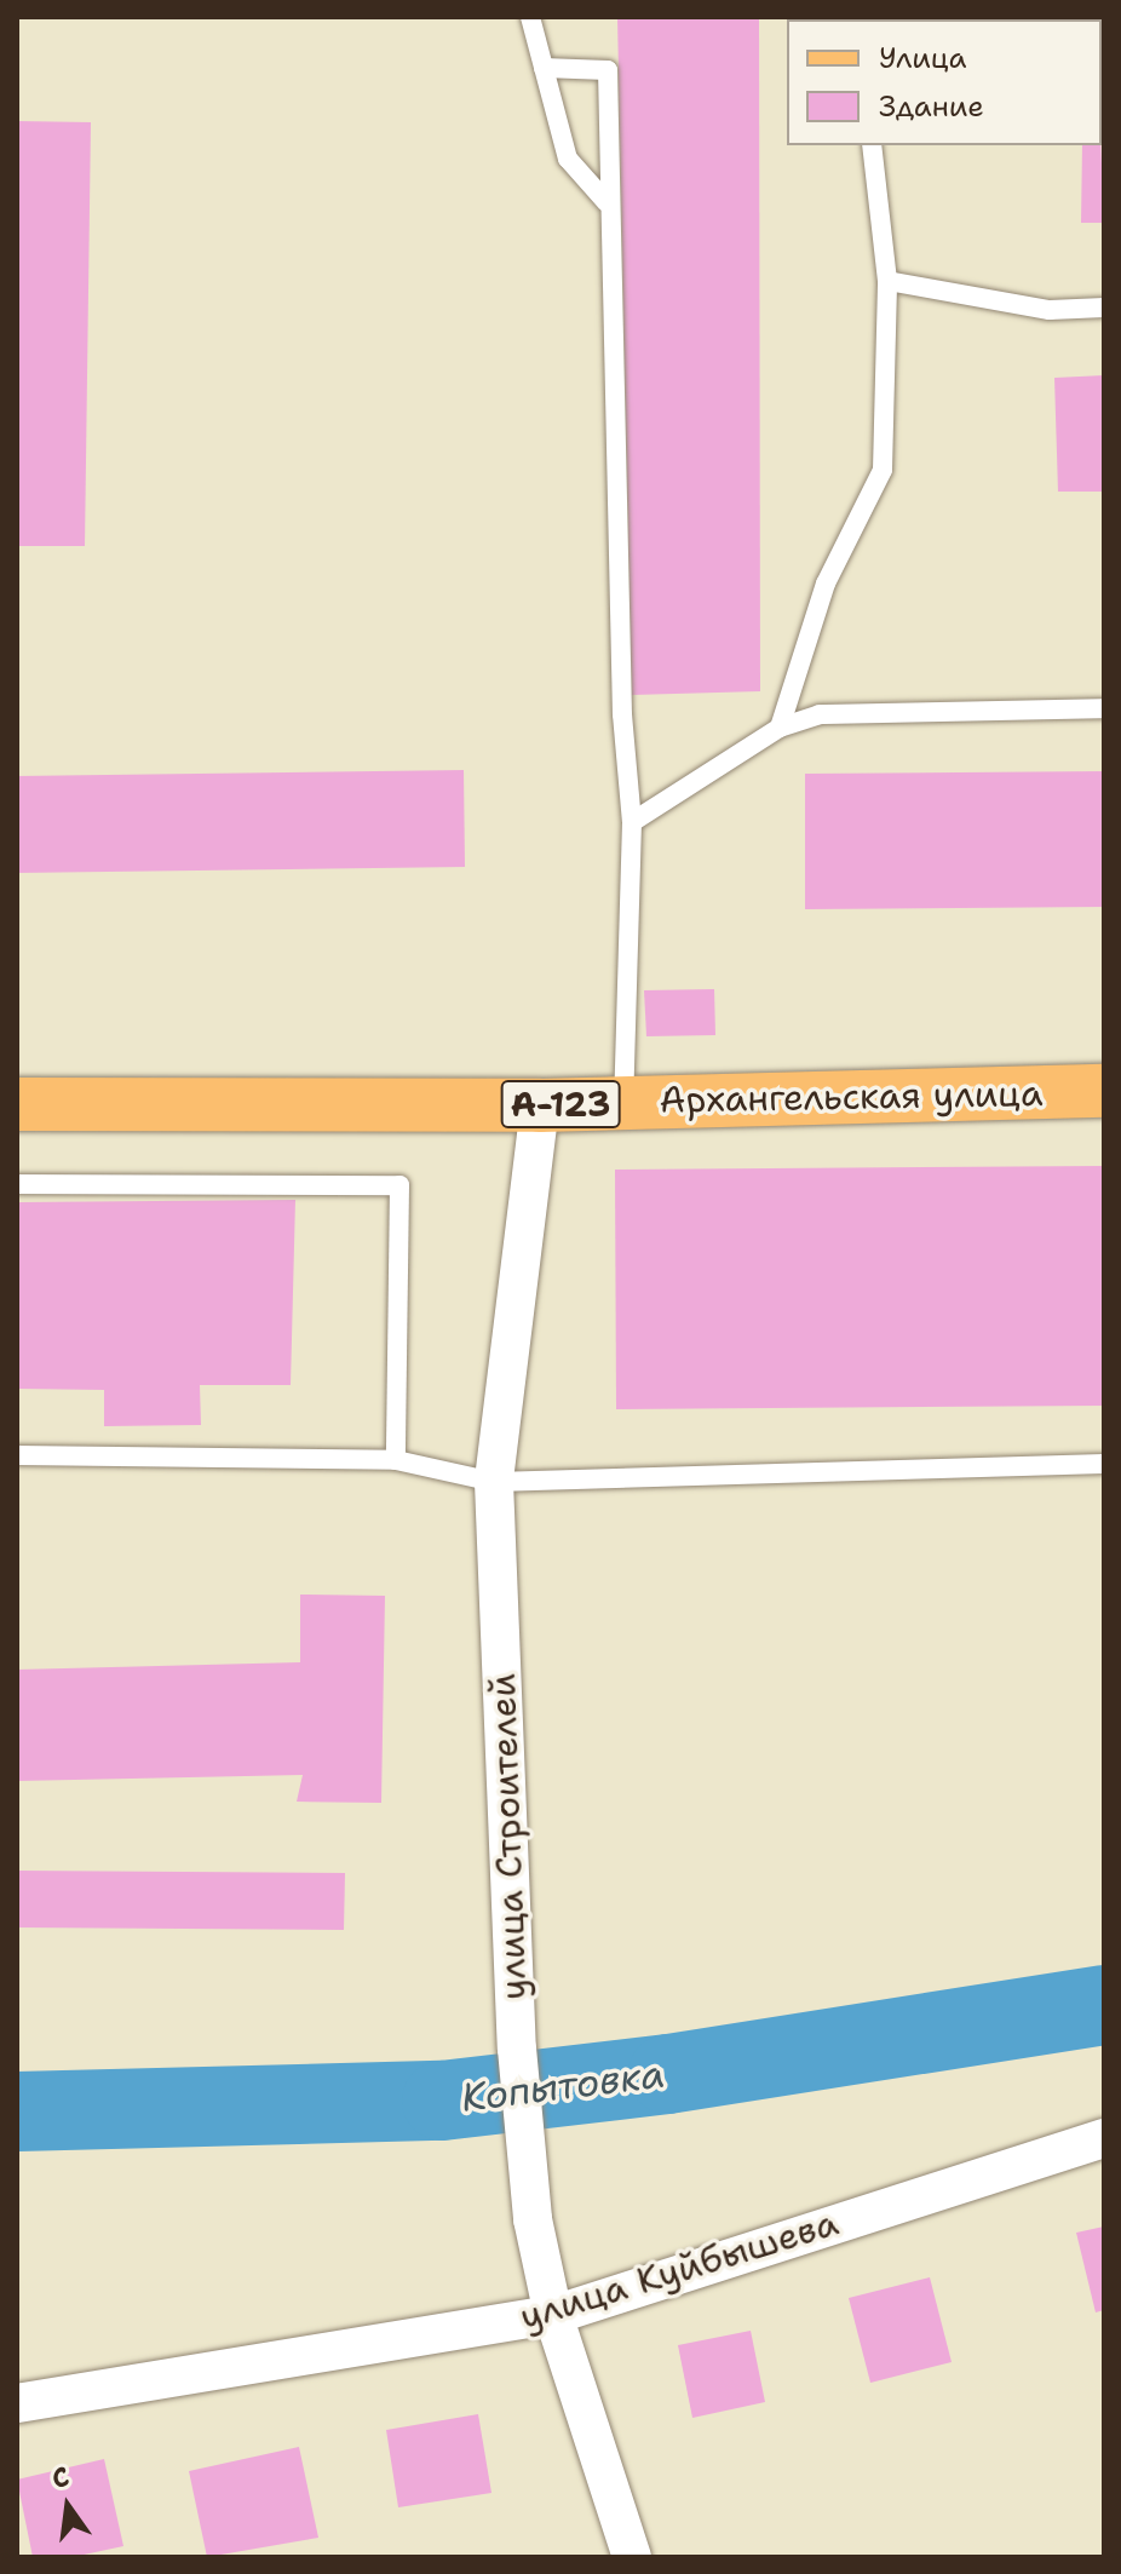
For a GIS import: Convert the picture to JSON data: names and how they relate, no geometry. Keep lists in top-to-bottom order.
{
  "streets": {
    "main road": ["Архангельская улица", "А-123"],
    "street": ["улица Строителей", "улица Куйбышева"]
  },
  "crossings": [
    ["Архангельская улица", "улица Строителей"],
    ["улица Строителей", "улица Куйбышева"]
  ],
  "water": ["Копытовка"],
  "legend": ["Улица", "Здание"],
  "north": "top"
}
